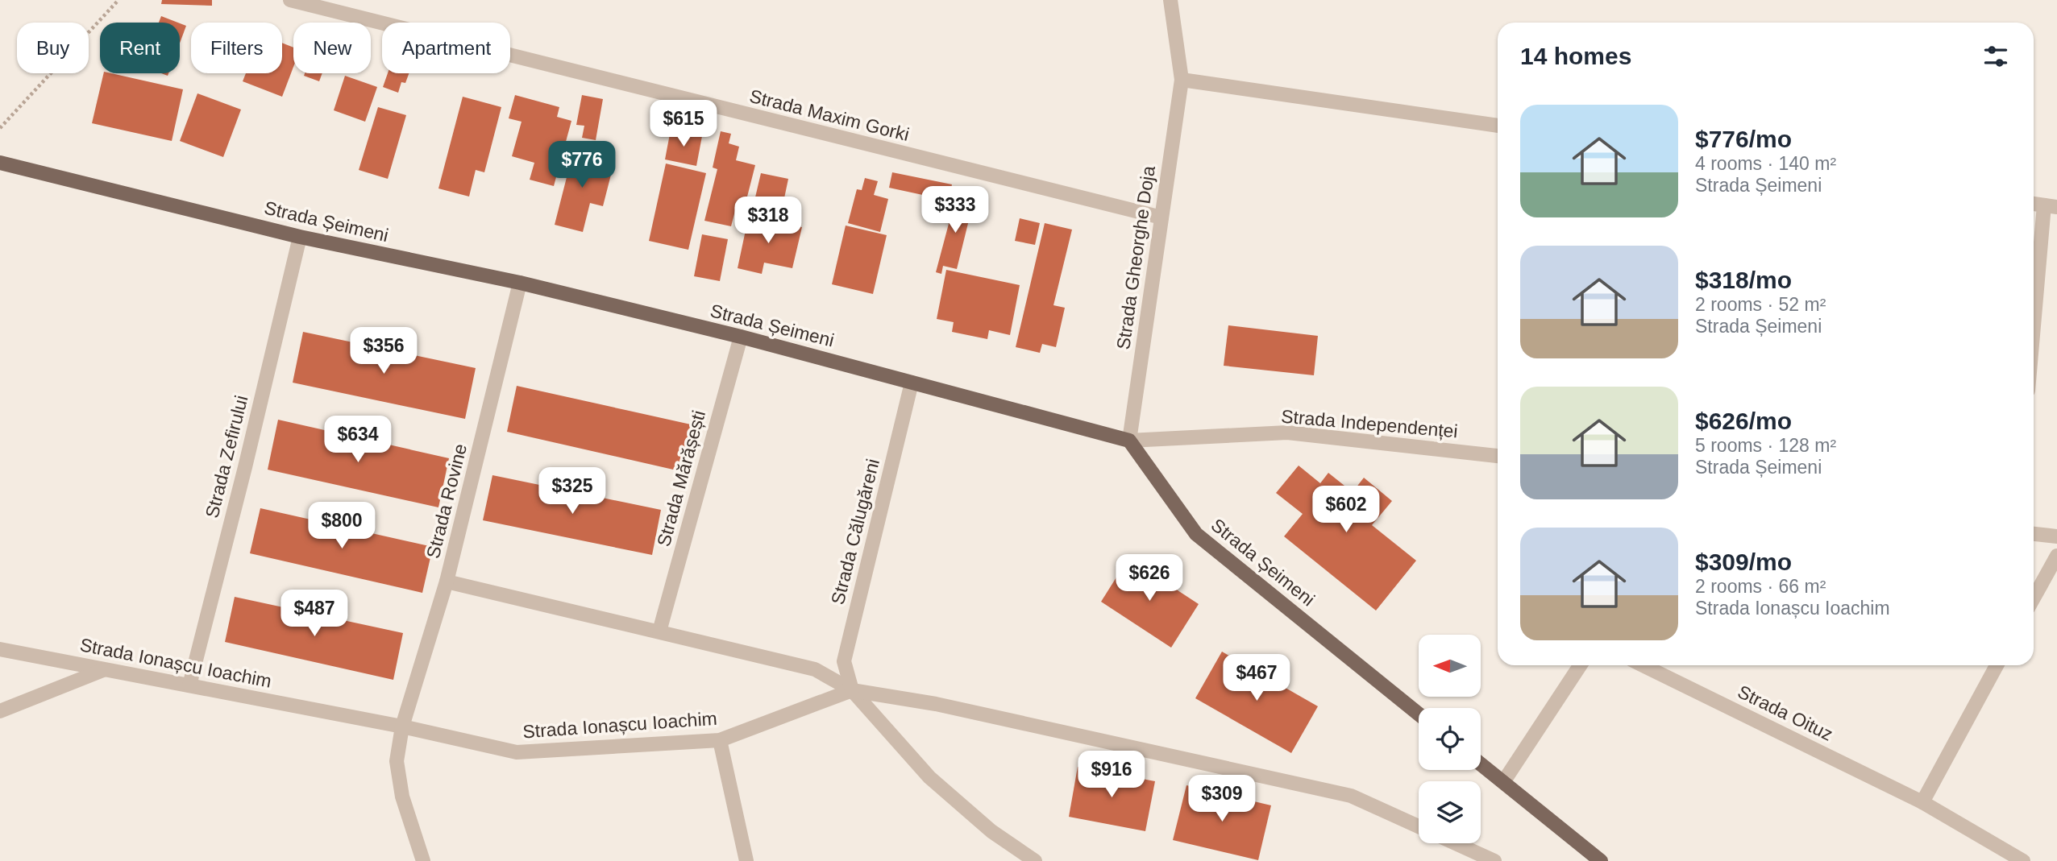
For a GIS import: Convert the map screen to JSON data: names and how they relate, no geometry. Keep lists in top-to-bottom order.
{
  "streets": {
    "main road": ["Strada Șeimeni"],
    "street": [
      "Strada Maxim Gorki",
      "Strada Gheorghe Doja",
      "Strada Independenței",
      "Strada Zefirului",
      "Strada Mărășești",
      "Strada Rovine",
      "Strada Călugăreni",
      "Strada Ionașcu Ioachim",
      "Strada Oituz"
    ]
  },
  "crossings": [
    ["Strada Maxim Gorki", "Strada Gheorghe Doja"],
    ["Strada Șeimeni", "Strada Gheorghe Doja"],
    ["Strada Șeimeni", "Strada Independenței"],
    ["Strada Șeimeni", "Strada Zefirului"],
    ["Strada Șeimeni", "Strada Mărășești"],
    ["Strada Șeimeni", "Strada Rovine"],
    ["Strada Șeimeni", "Strada Călugăreni"],
    ["Strada Gheorghe Doja", "Strada Independenței"],
    ["Strada Zefirului", "Strada Ionașcu Ioachim"],
    ["Strada Rovine", "Strada Ionașcu Ioachim"],
    ["Strada Călugăreni", "Strada Ionașcu Ioachim"]
  ],
  "north": "left",
  "page": {
    "chip": [
      "Buy",
      "Rent",
      "Filters",
      "New",
      "Apartment"
    ],
    "heading": "14 homes",
    "list": [
      {
        "name": "$776/mo",
        "note": "4 rooms · 140 m² · Strada Șeimeni"
      },
      {
        "name": "$318/mo",
        "note": "2 rooms · 52 m² · Strada Șeimeni"
      },
      {
        "name": "$626/mo",
        "note": "5 rooms · 128 m² · Strada Șeimeni"
      },
      {
        "name": "$309/mo",
        "note": "2 rooms · 66 m² · Strada Ionașcu Ioachim"
      }
    ],
    "price": [
      "$615",
      "$776",
      "$333",
      "$318",
      "$356",
      "$634",
      "$325",
      "$602",
      "$800",
      "$626",
      "$487",
      "$467",
      "$916",
      "$309"
    ]
  }
}
